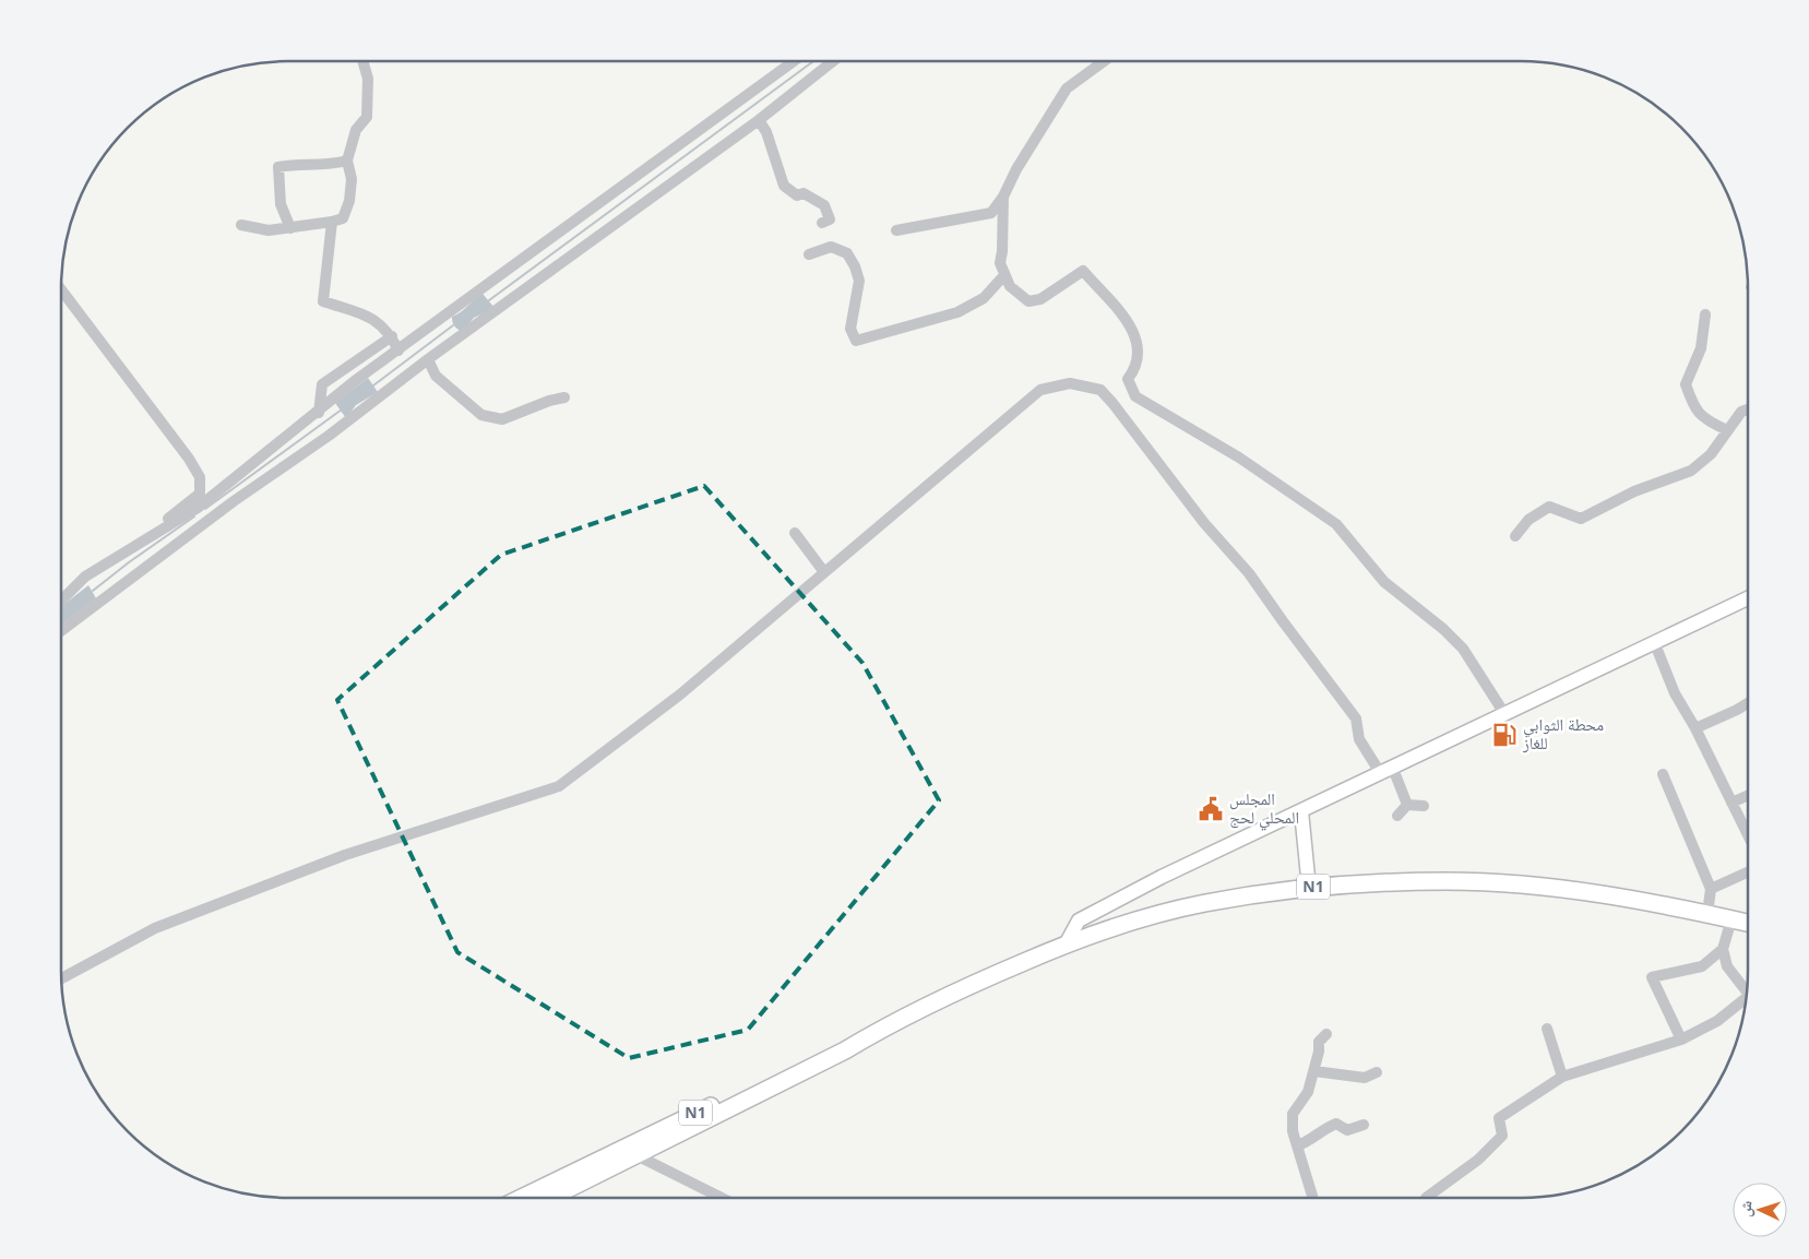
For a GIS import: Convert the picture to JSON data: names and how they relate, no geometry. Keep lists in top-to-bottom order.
{
  "streets": {
    "highway": ["N1"]
  },
  "places": {
    "fuel station": ["محطة الثوابي للغاز"],
    "public building": ["المجلس المحلي لحج"]
  },
  "north": "left"
}
